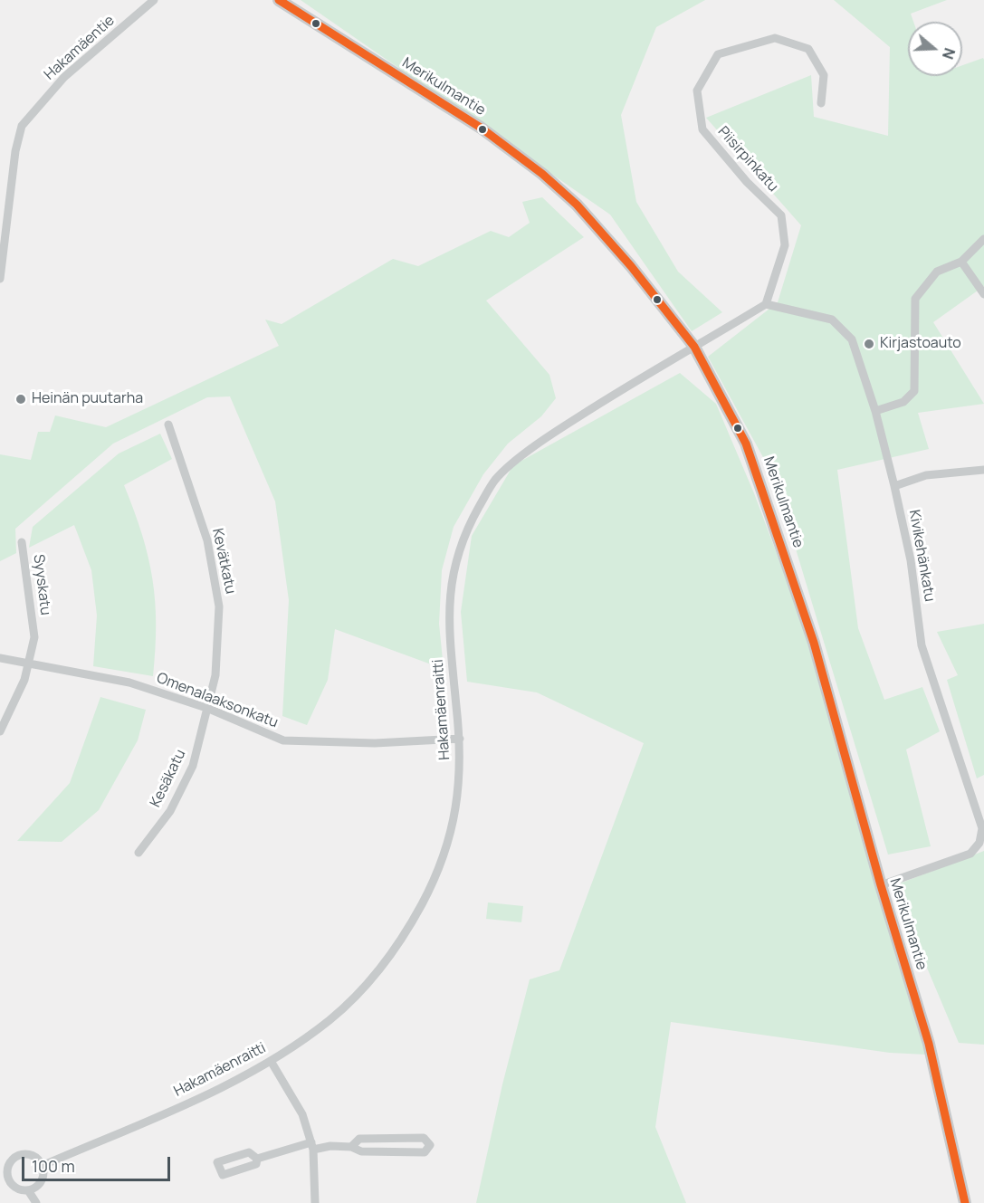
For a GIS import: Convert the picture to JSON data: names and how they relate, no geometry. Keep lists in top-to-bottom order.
{
  "streets": {
    "street": [
      "Hakamäentie",
      "Merikulmantie",
      "Piisirpinkatu",
      "Kivikehänkatu",
      "Kevätkatu",
      "Syyskatu",
      "Omenalaaksonkatu",
      "Hakamäenraitti",
      "Kesäkatu"
    ]
  },
  "crossings": [
    ["Merikulmantie", "Kivikehänkatu"],
    ["Merikulmantie", "Hakamäenraitti"],
    ["Piisirpinkatu", "Kivikehänkatu"],
    ["Kevätkatu", "Omenalaaksonkatu"],
    ["Kevätkatu", "Kesäkatu"],
    ["Syyskatu", "Omenalaaksonkatu"],
    ["Omenalaaksonkatu", "Hakamäenraitti"],
    ["Omenalaaksonkatu", "Kesäkatu"]
  ],
  "places": ["Kirjastoauto", "Heinän puutarha"],
  "scale_bar": "100 m",
  "north": "right"
}
